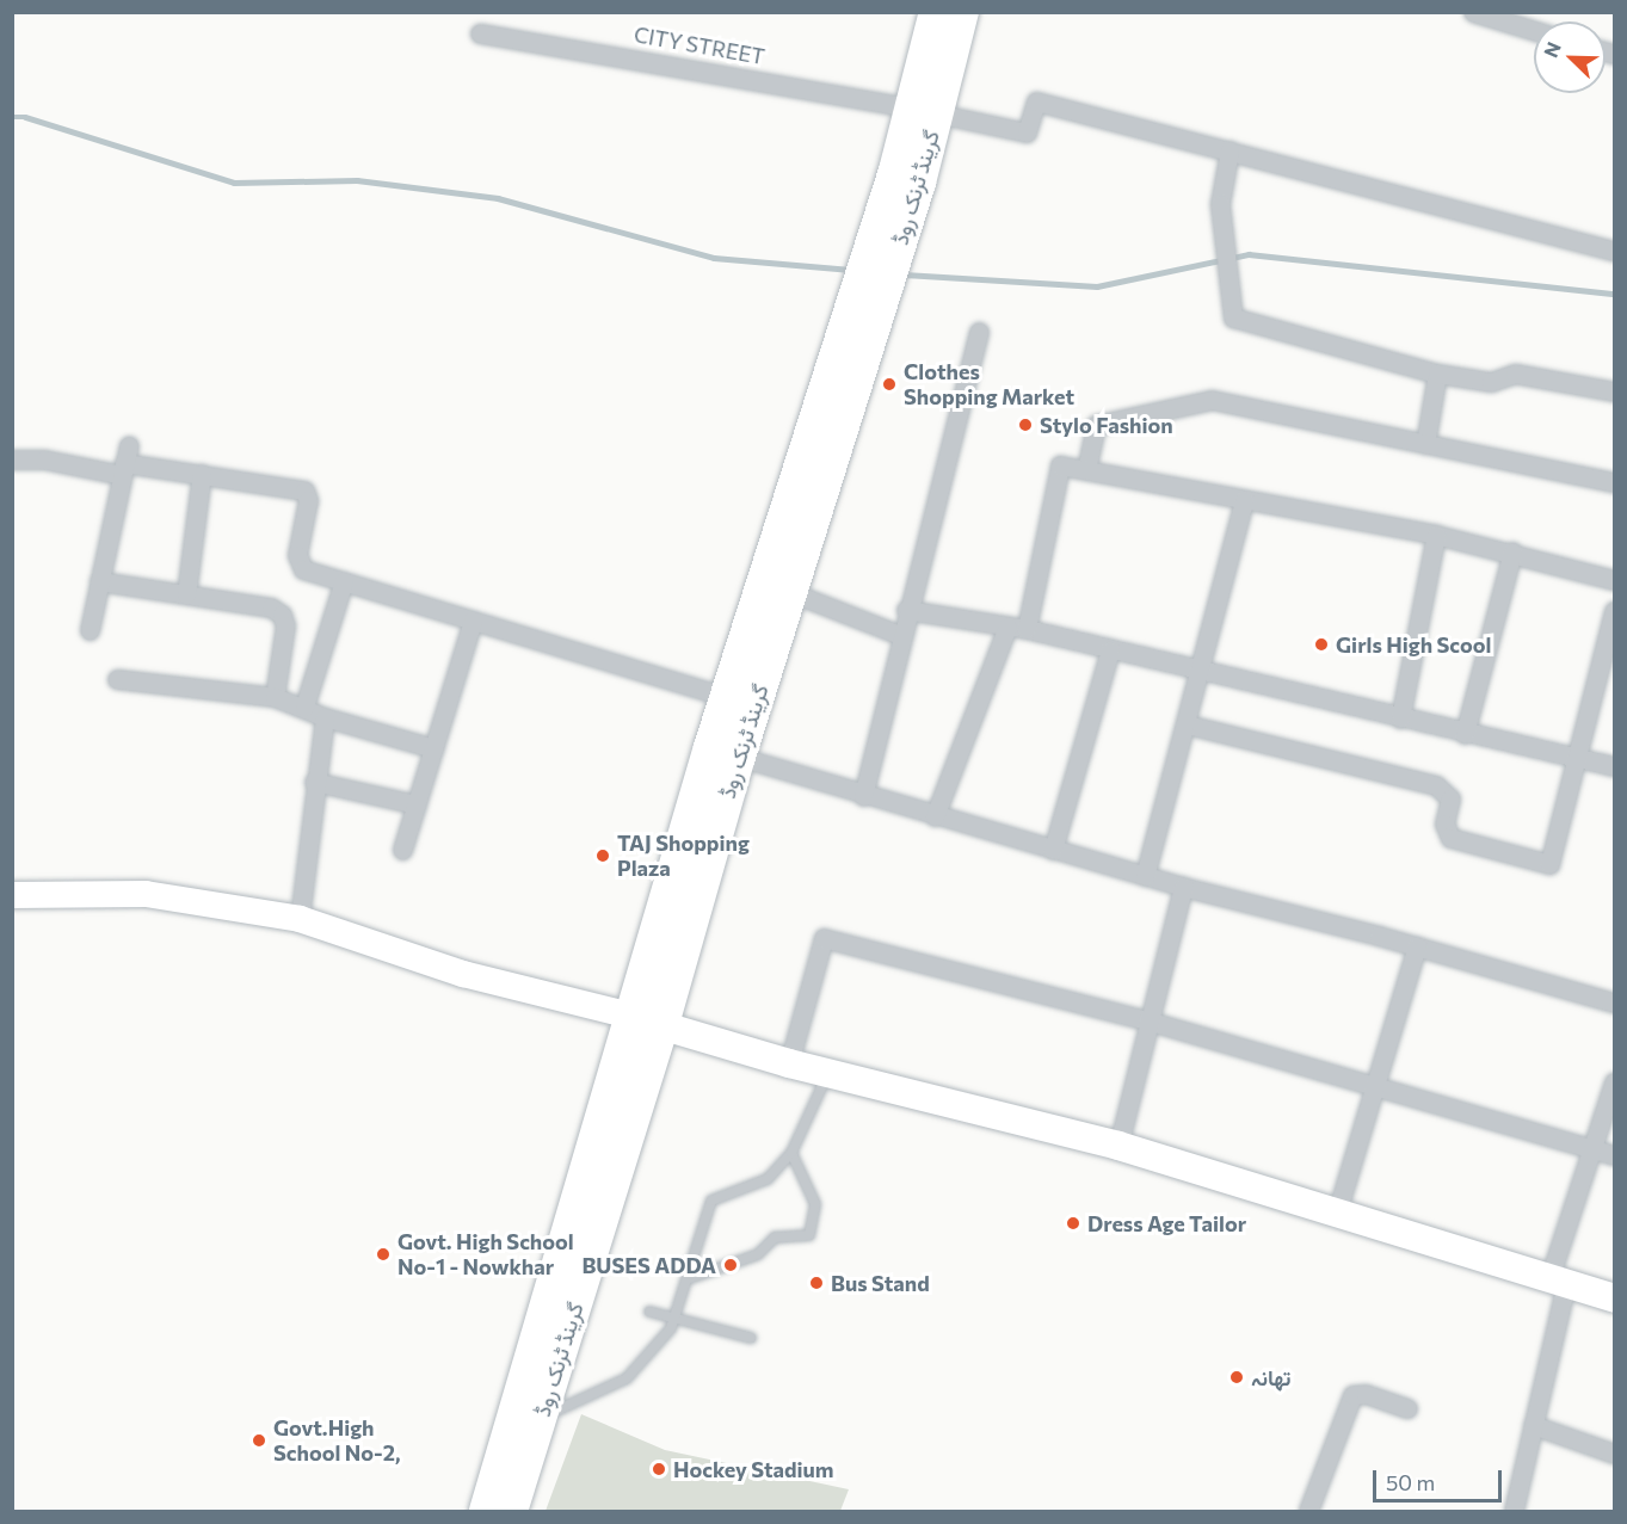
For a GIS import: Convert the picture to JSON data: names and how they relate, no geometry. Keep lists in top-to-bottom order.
{
  "streets": {
    "highway": ["گرینڈ ٹرنک روڈ"],
    "street": ["CITY STREET"]
  },
  "crossings": [
    ["CITY STREET", "گرینڈ ٹرنک روڈ"]
  ],
  "places": [
    "Clothes Shopping Market",
    "Stylo Fashion",
    "Girls High Scool",
    "TAJ Shopping Plaza",
    "Dress Age Tailor",
    "Govt. High School No-1 - Nowkhar",
    "BUSES ADDA",
    "Bus Stand",
    "تھانہ",
    "Govt.High School No-2,",
    "Hockey Stadium"
  ],
  "scale_bar": "50 m",
  "north": "top left"
}
